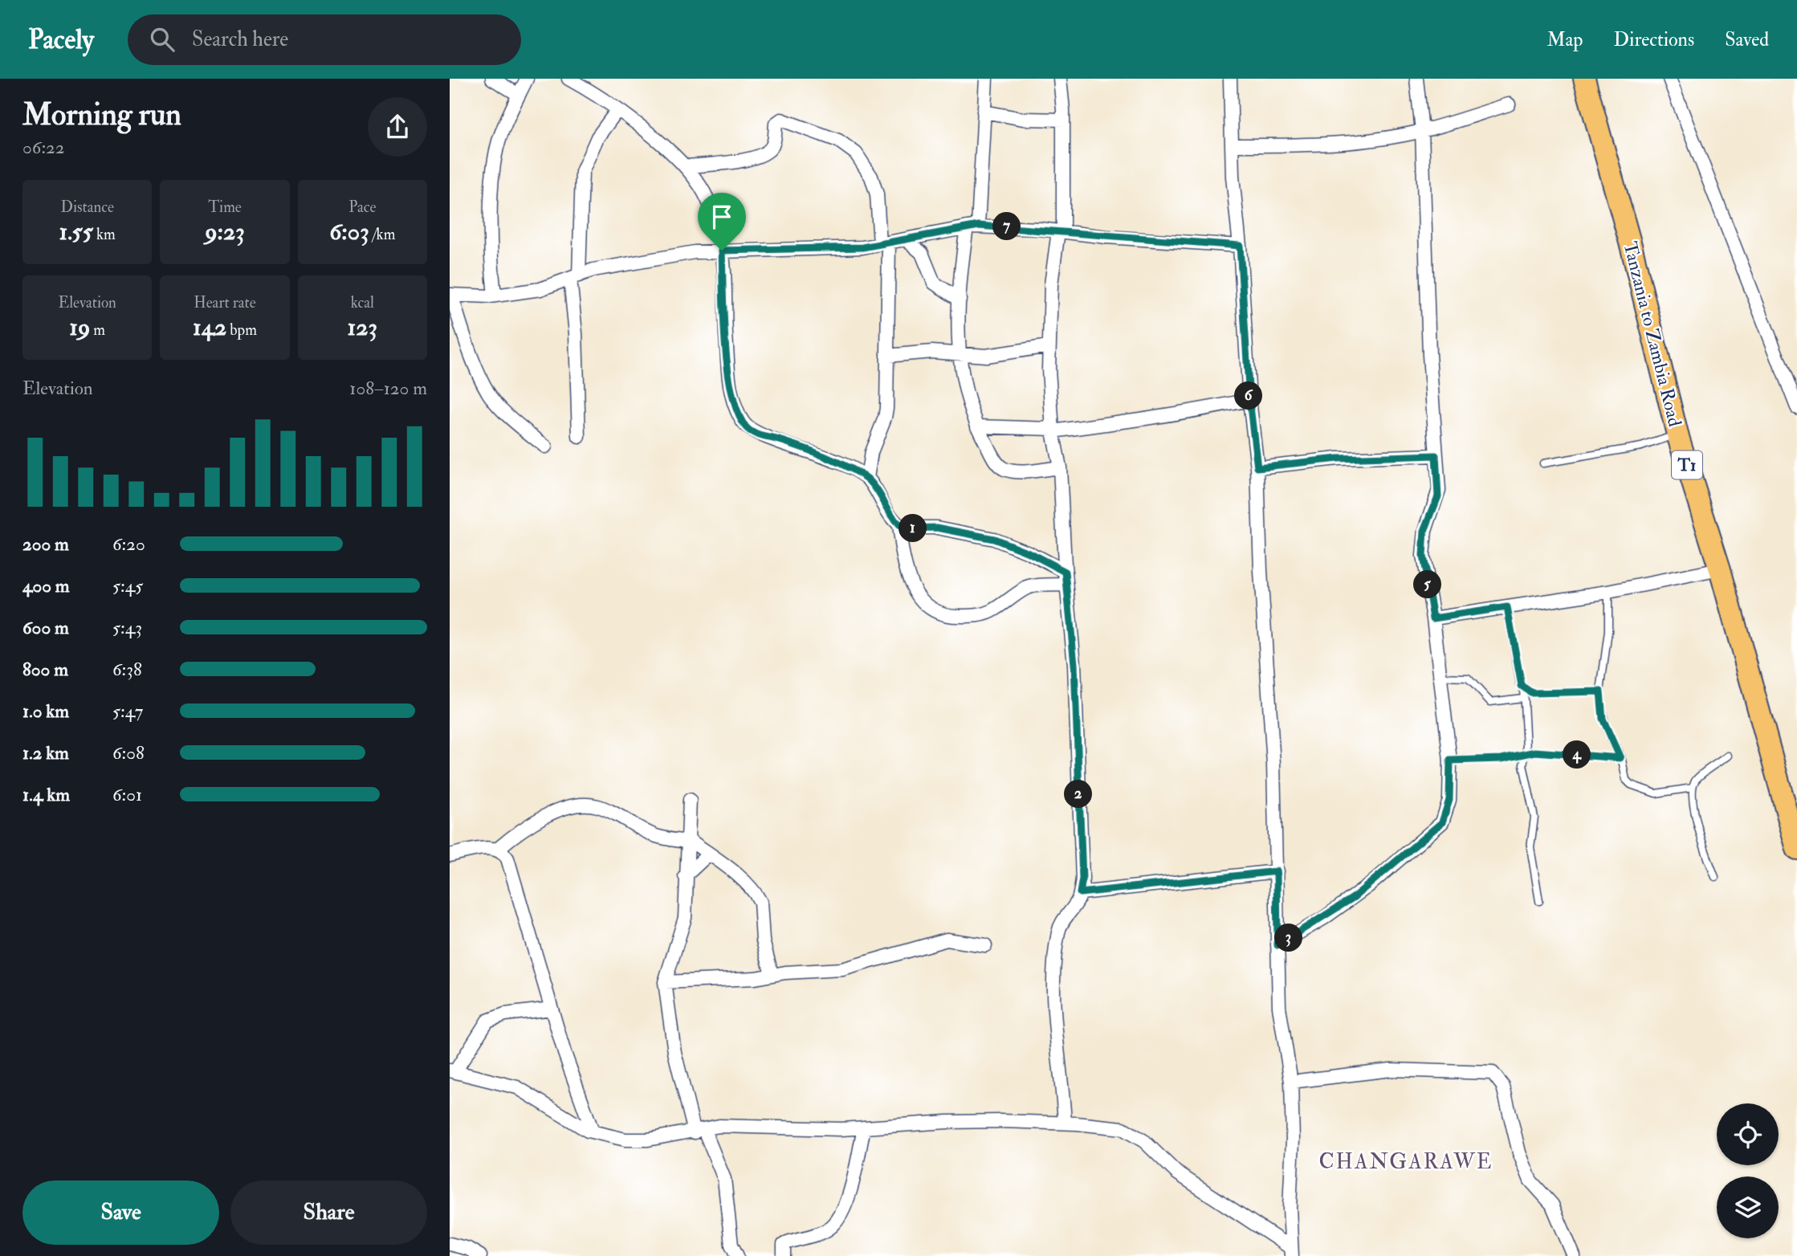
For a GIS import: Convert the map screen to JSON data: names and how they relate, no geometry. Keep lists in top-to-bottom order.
{
  "streets": {
    "highway": ["Tanzania to Zambia Road", "T1"]
  },
  "districts": ["CHANGARAWE"],
  "page": {
    "header": "Pacely",
    "search": "Search here",
    "nav": ["Map", "Directions", "Saved"],
    "heading": ["Morning run", "06:22"],
    "stats": [
      ["Distance", "1.55 km"],
      ["Time", "9:23"],
      ["Pace", "6:03 /km"],
      ["Elevation", "19 m"],
      ["Heart rate", "142 bpm"],
      ["kcal", "123"]
    ],
    "pins": [
      "7",
      "6",
      "1",
      "5",
      "4",
      "2",
      "3"
    ],
    "chart": ["Elevation", "108–120 m"],
    "list": [
      {
        "name": "200 m",
        "note": "6:20"
      },
      {
        "name": "400 m",
        "note": "5:45"
      },
      {
        "name": "600 m",
        "note": "5:43"
      },
      {
        "name": "800 m",
        "note": "6:38"
      },
      {
        "name": "1.0 km",
        "note": "5:47"
      },
      {
        "name": "1.2 km",
        "note": "6:08"
      },
      {
        "name": "1.4 km",
        "note": "6:01"
      }
    ],
    "buttons": ["Save", "Share"]
  }
}
